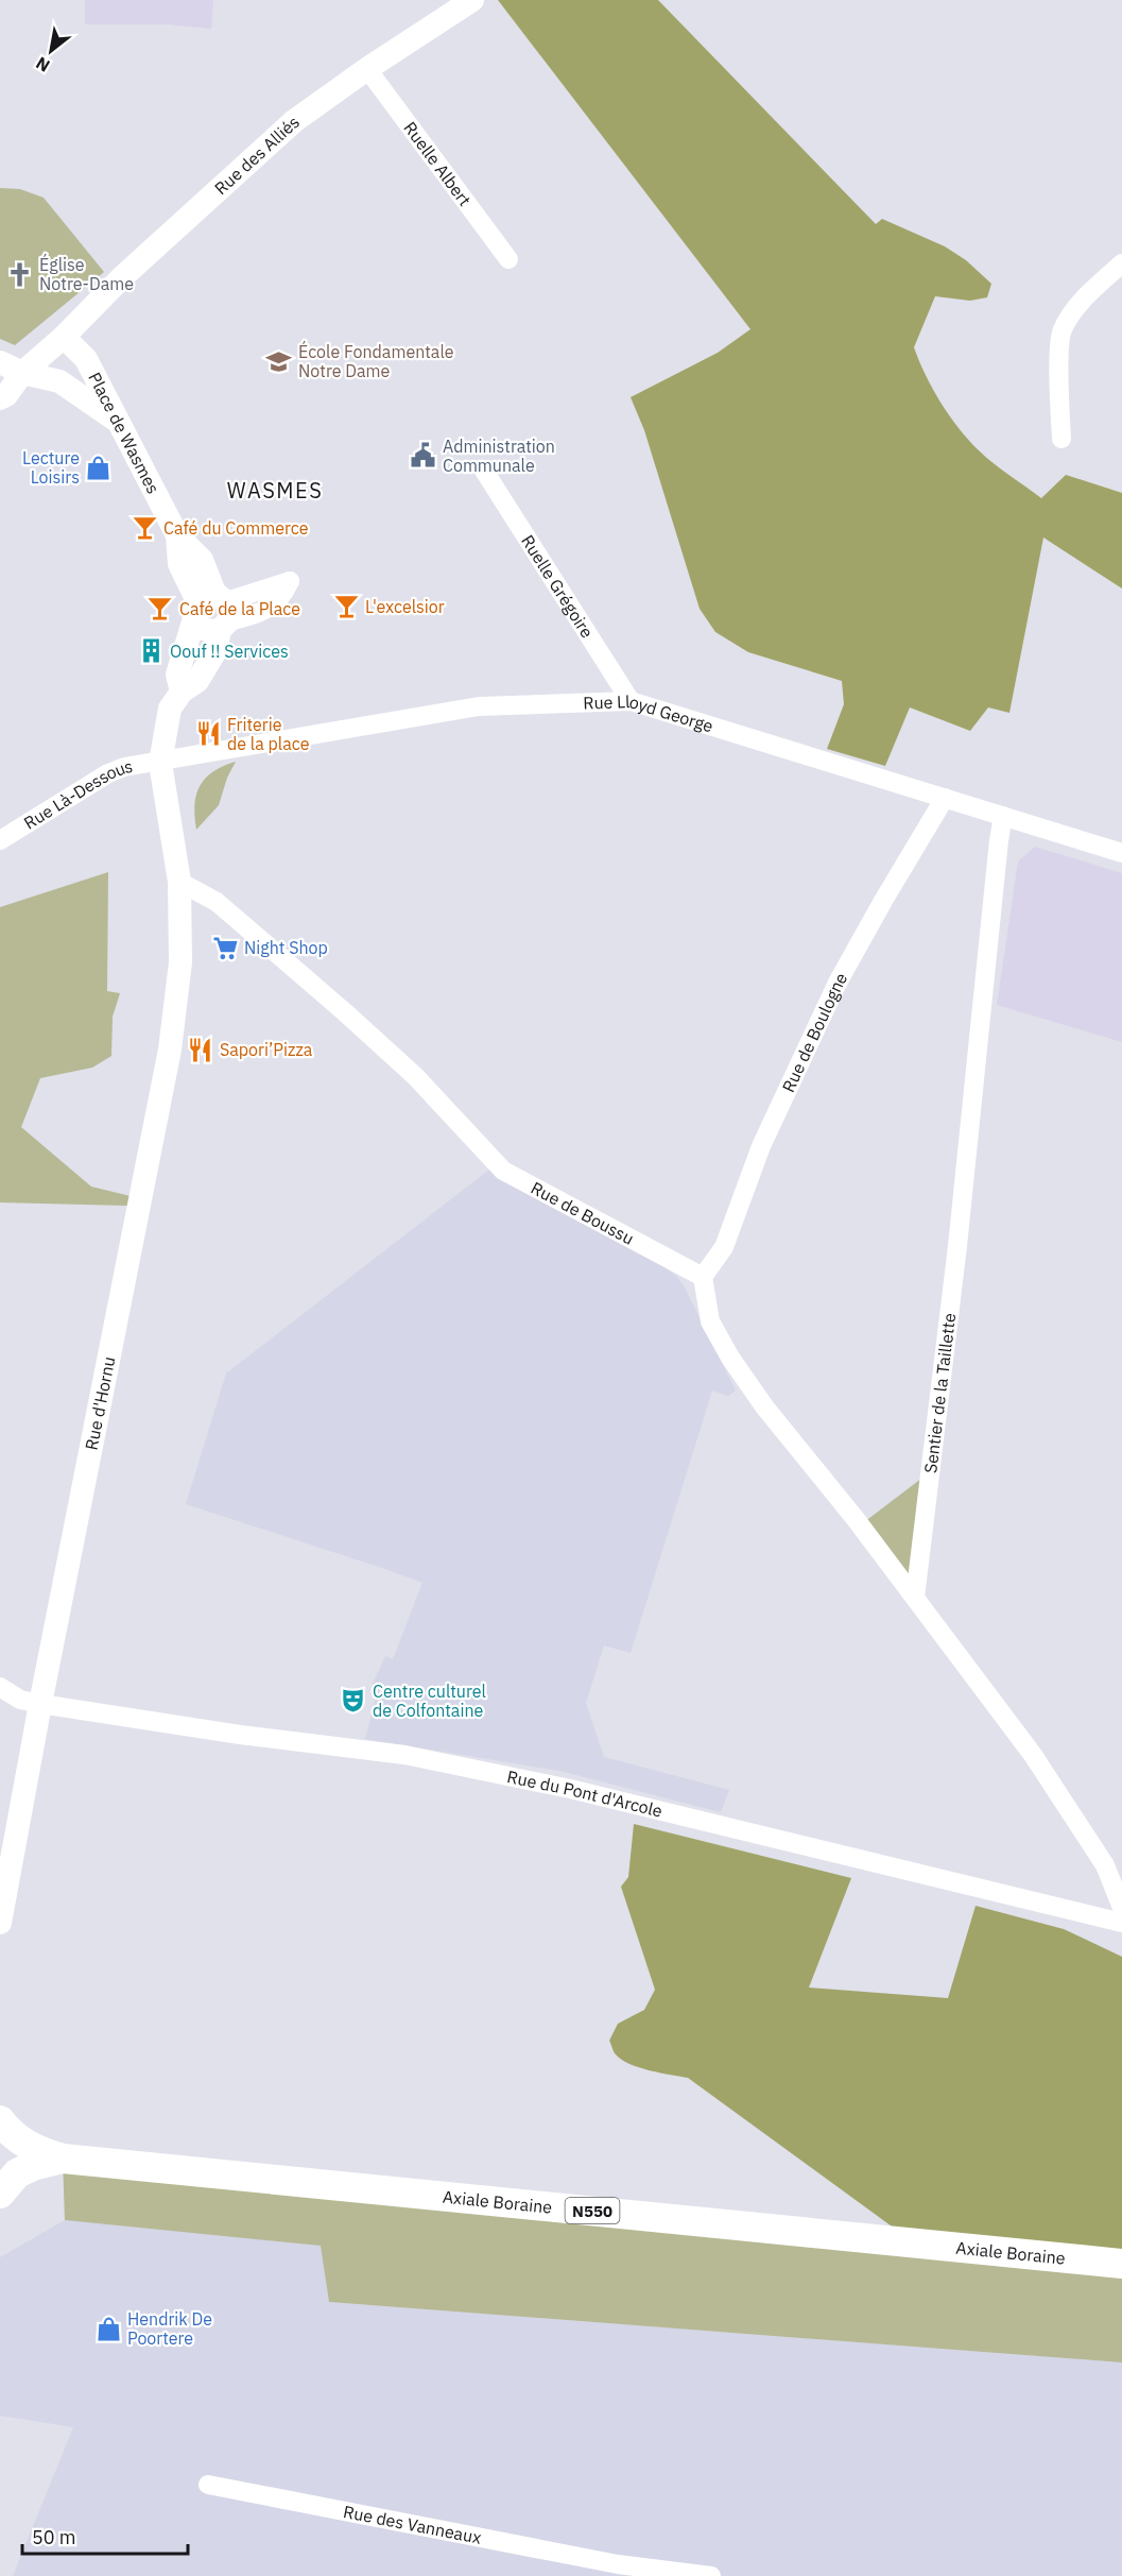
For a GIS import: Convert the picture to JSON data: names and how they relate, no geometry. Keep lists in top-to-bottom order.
{
  "streets": {
    "main road": ["Axiale Boraine", "N550"],
    "street": [
      "Rue des Alliés",
      "Ruelle Albert",
      "Place de Wasmes",
      "Ruelle Grégoire",
      "Rue Lloyd George",
      "Rue Là-Dessous",
      "Rue de Boulogne",
      "Rue de Boussu",
      "Sentier de la Taillette",
      "Rue d'Hornu",
      "Rue du Pont d'Arcole",
      "Rue des Vanneaux"
    ]
  },
  "crossings": [
    ["Rue des Alliés", "Ruelle Albert"],
    ["Rue des Alliés", "Place de Wasmes"],
    ["Place de Wasmes", "Rue Lloyd George"],
    ["Place de Wasmes", "Rue Là-Dessous"],
    ["Place de Wasmes", "Rue de Boussu"],
    ["Place de Wasmes", "Rue d'Hornu"],
    ["Ruelle Grégoire", "Rue Lloyd George"],
    ["Rue Lloyd George", "Rue Là-Dessous"],
    ["Rue Lloyd George", "Rue de Boulogne"],
    ["Rue Lloyd George", "Sentier de la Taillette"],
    ["Rue de Boulogne", "Rue de Boussu"],
    ["Rue de Boussu", "Rue d'Hornu"],
    ["Rue d'Hornu", "Rue du Pont d'Arcole"]
  ],
  "districts": ["WASMES"],
  "places": {
    "church": ["Église Notre-Dame"],
    "school or university": ["École Fondamentale Notre Dame"],
    "public building": ["Administration Communale"],
    "shop": ["Lecture Loisirs", "Hendrik De Poortere"],
    "bar": ["Café du Commerce", "L'excelsior", "Café de la Place"],
    "building": ["Oouf !! Services"],
    "restaurant": ["Friterie de la place", "Sapori’Pizza"],
    "supermarket": ["Night Shop"],
    "theatre": ["Centre culturel de Colfontaine"]
  },
  "scale_bar": "50 m",
  "north": "bottom left"
}
